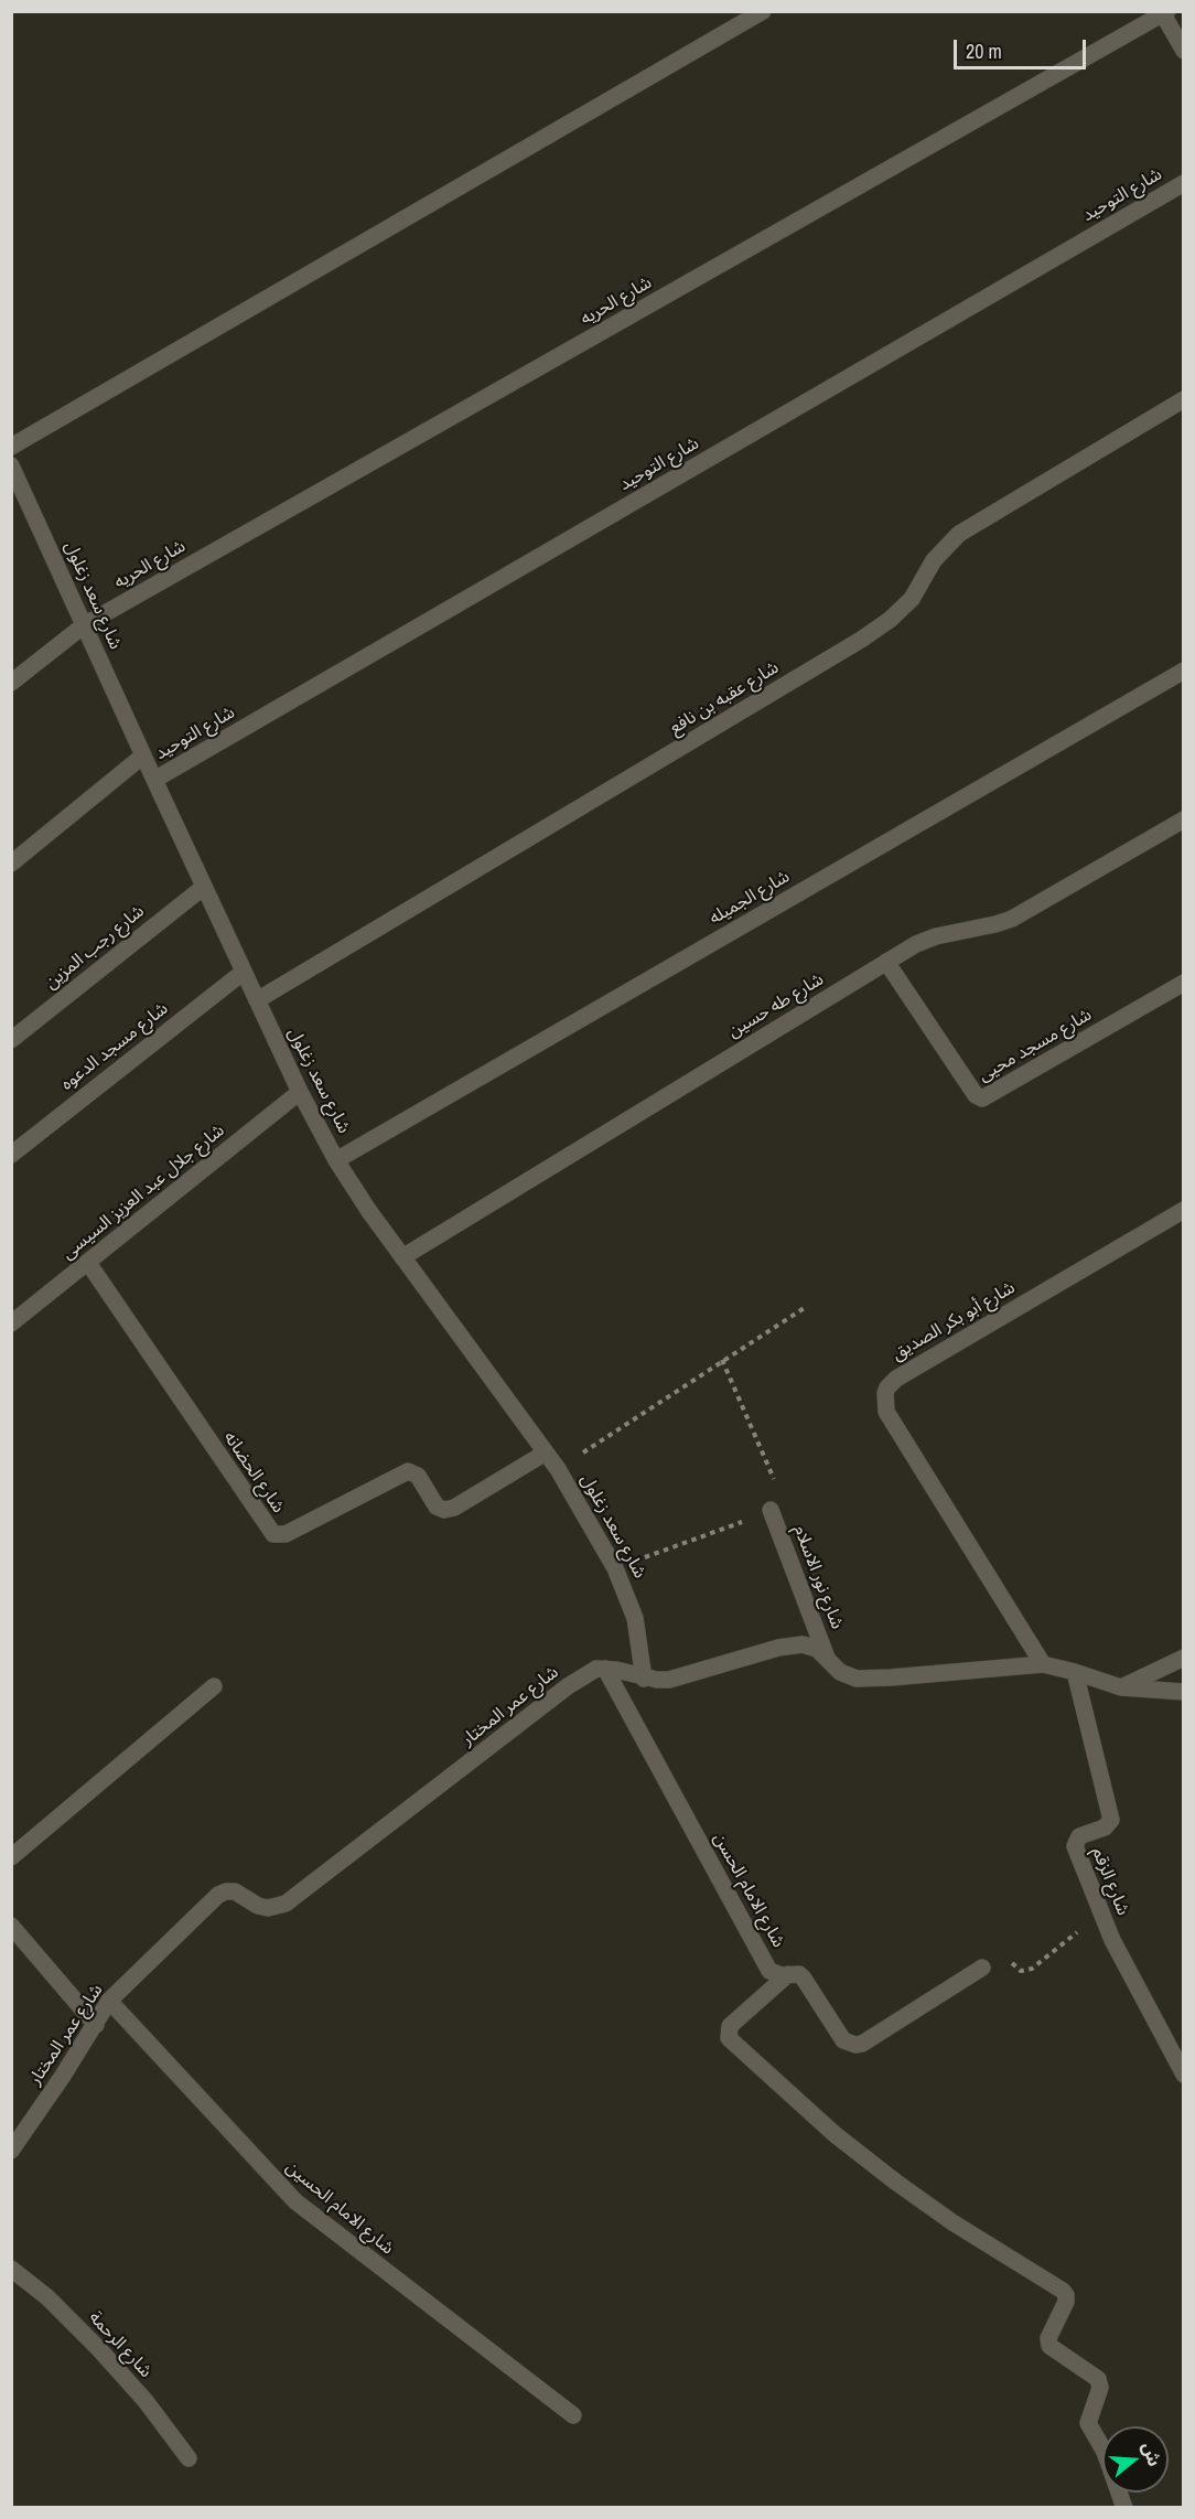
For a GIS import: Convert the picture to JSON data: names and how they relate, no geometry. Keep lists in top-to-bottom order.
{
  "streets": {
    "street": [
      "شارع التوحيد",
      "شارع الحريه",
      "شارع سعد زغلول",
      "شارع عقبه بن نافع",
      "شارع الجميله",
      "شارع رجب المزين",
      "شارع طه حسين",
      "شارع مسجد محيى",
      "شارع مسجد الدعوه",
      "شارع جلال عبد العزيز السيسى",
      "شارع أبو بكر الصديق",
      "شارع الحضانه",
      "شارع نور الاسلام",
      "شارع عمر المختار",
      "شارع الزقم",
      "شارع الامام الحسن",
      "شارع الامام الحسين",
      "شارع الرحمة"
    ]
  },
  "crossings": [
    ["شارع التوحيد", "شارع سعد زغلول"],
    ["شارع الحريه", "شارع سعد زغلول"],
    ["شارع سعد زغلول", "شارع عقبه بن نافع"],
    ["شارع سعد زغلول", "شارع الجميله"],
    ["شارع سعد زغلول", "شارع رجب المزين"],
    ["شارع سعد زغلول", "شارع طه حسين"],
    ["شارع سعد زغلول", "شارع مسجد الدعوه"],
    ["شارع سعد زغلول", "شارع جلال عبد العزيز السيسى"],
    ["شارع سعد زغلول", "شارع الحضانه"],
    ["شارع طه حسين", "شارع مسجد محيى"],
    ["شارع جلال عبد العزيز السيسى", "شارع الحضانه"],
    ["شارع عمر المختار", "شارع الامام الحسن"],
    ["شارع عمر المختار", "شارع الامام الحسين"]
  ],
  "scale_bar": "20 m",
  "north": "right"
}
